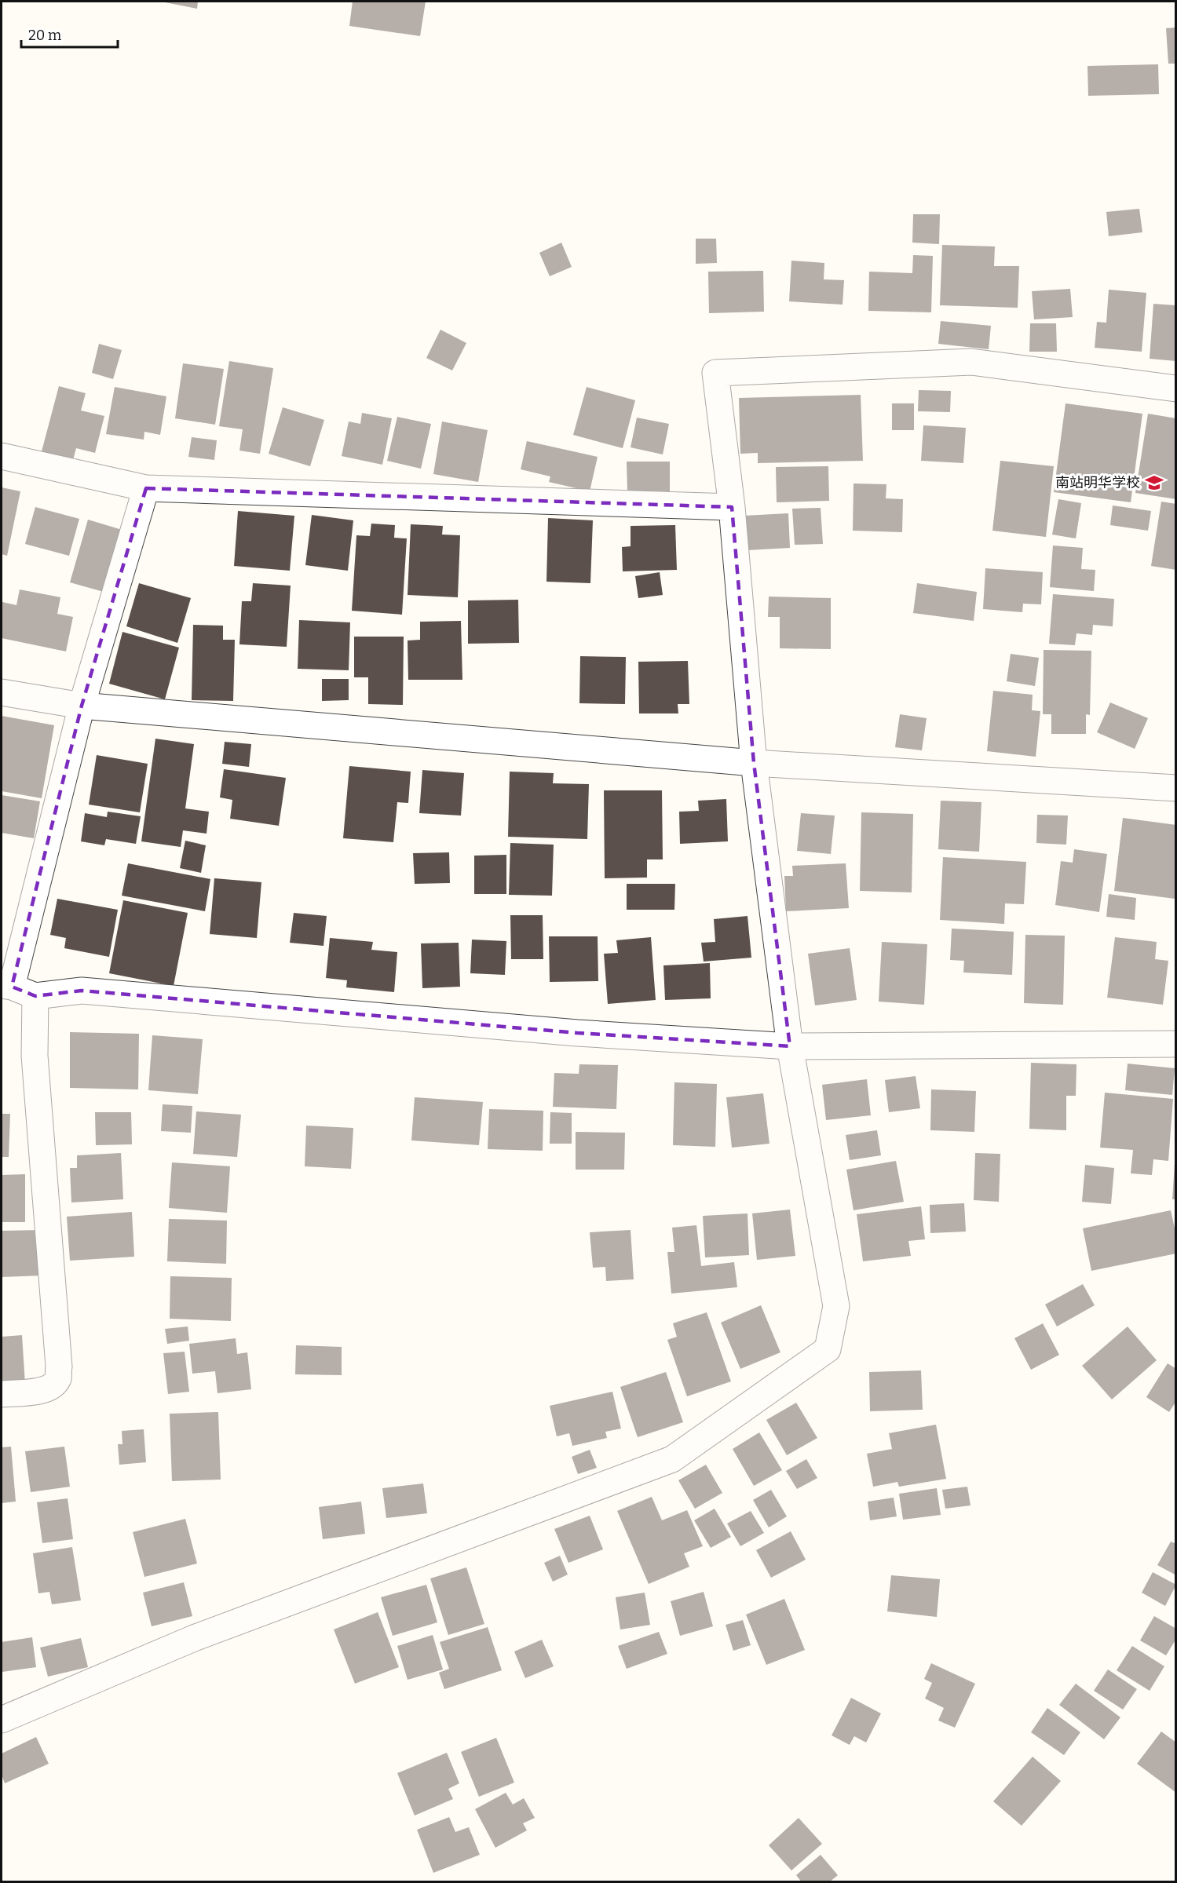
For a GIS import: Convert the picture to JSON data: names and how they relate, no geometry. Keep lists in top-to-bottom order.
{
  "places": {
    "school or university": ["南站明华学校"]
  },
  "scale_bar": "20 m"
}
